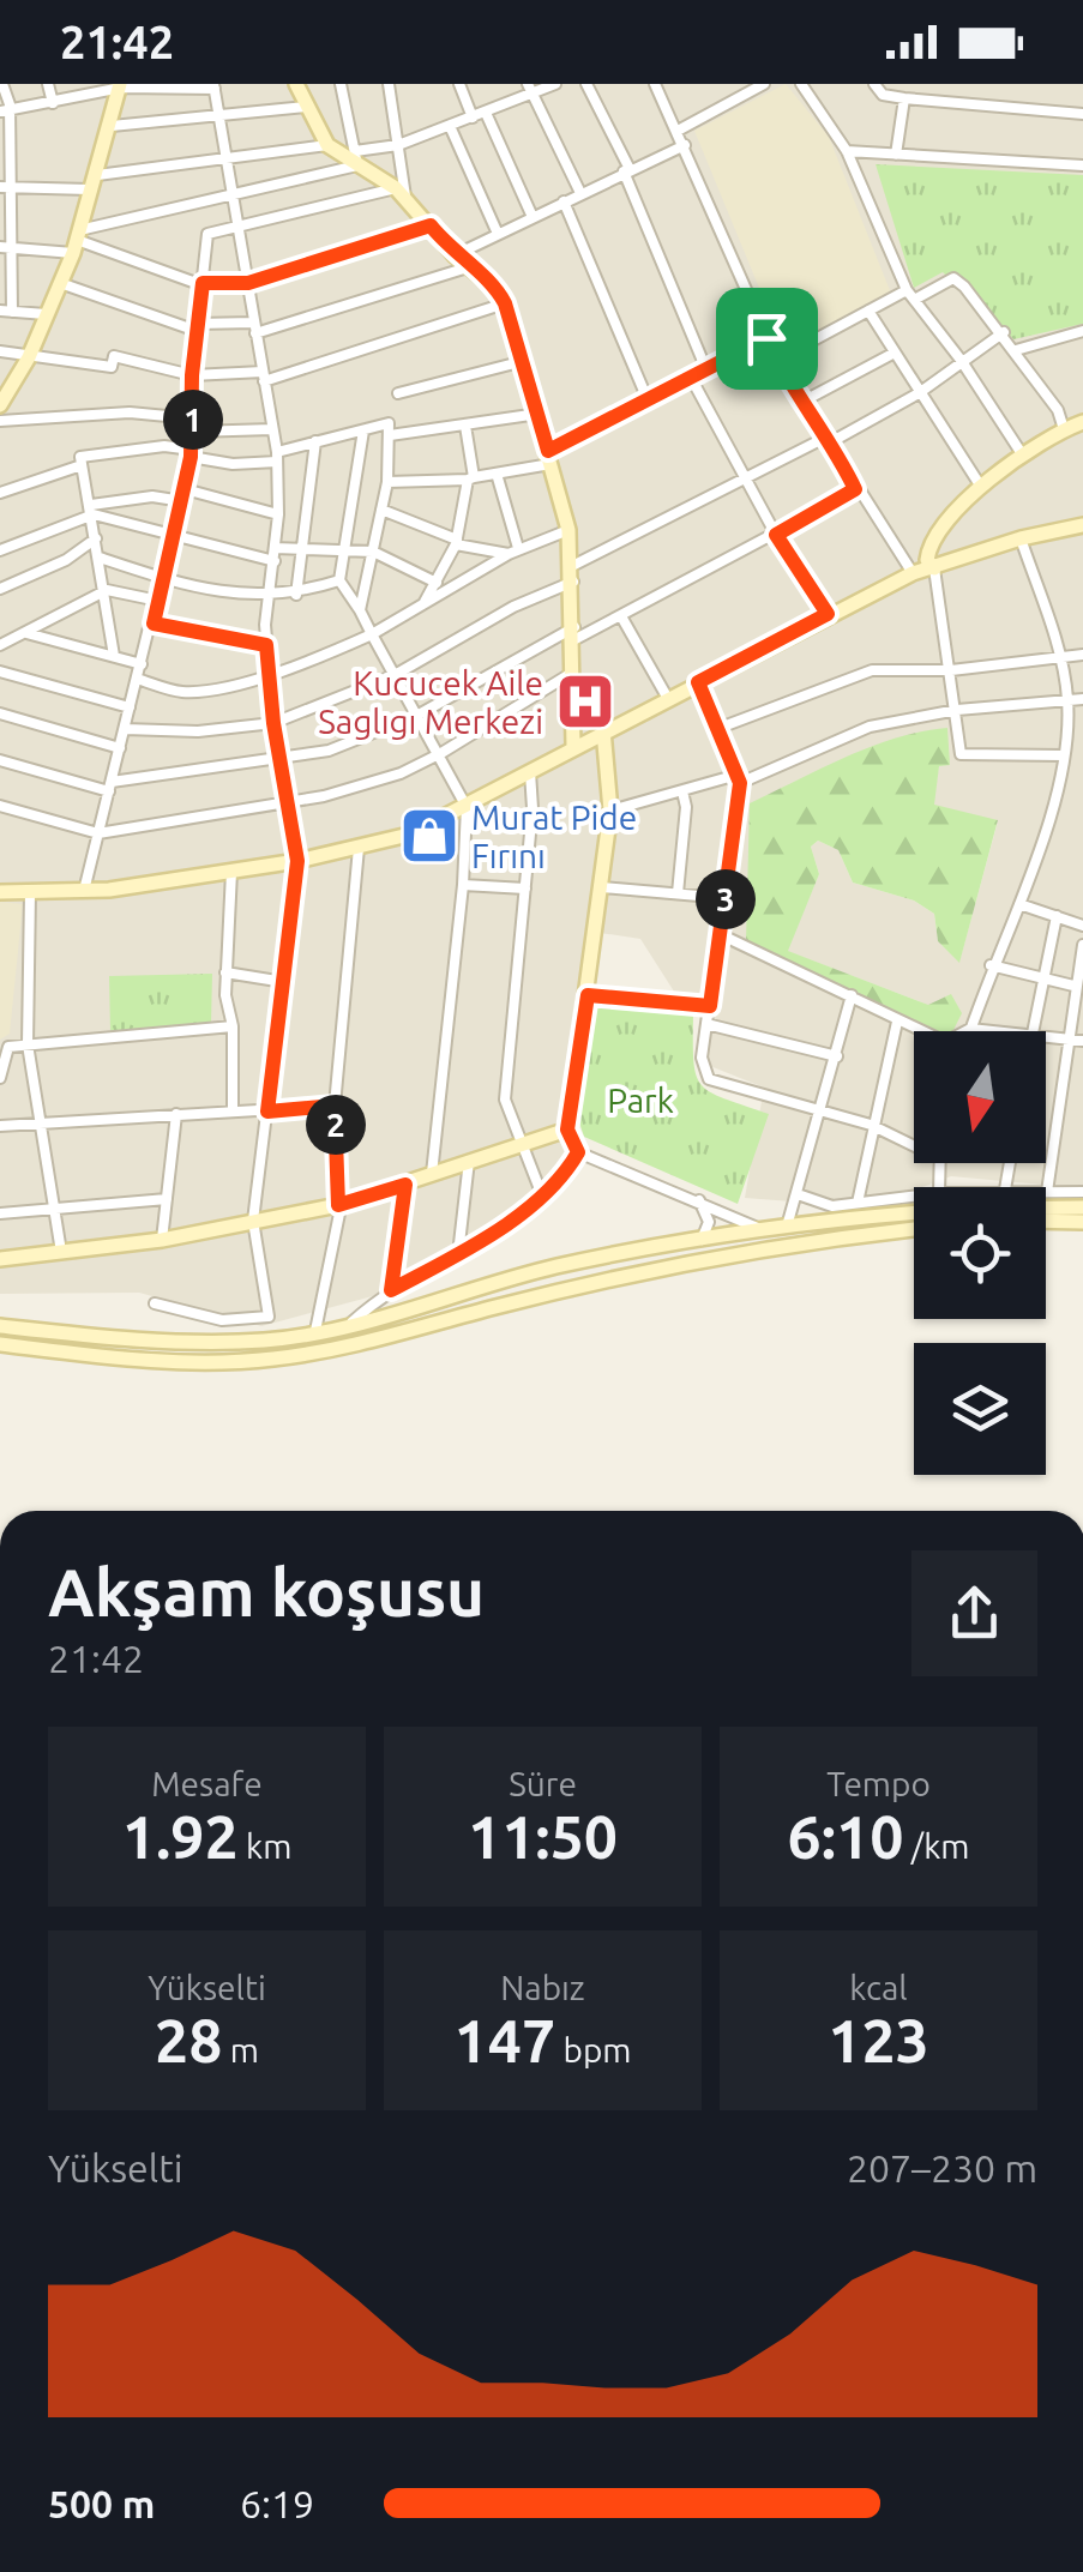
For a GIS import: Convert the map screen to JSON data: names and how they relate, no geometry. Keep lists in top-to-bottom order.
{
  "parks": ["Park"],
  "places": {
    "hospital": ["Kucucek Aile Saglıgı Merkezi"],
    "shop": ["Murat Pide Fırını"]
  },
  "north": "bottom",
  "page": {
    "status": "21:42",
    "pins": ["1", "3", "2"],
    "heading": ["Akşam koşusu", "21:42"],
    "stats": [
      ["Mesafe", "1.92 km"],
      ["Süre", "11:50"],
      ["Tempo", "6:10 /km"],
      ["Yükselti", "28 m"],
      ["Nabız", "147 bpm"],
      ["kcal", "123"]
    ],
    "chart": ["Yükselti", "207–230 m"],
    "list": [
      {
        "name": "500 m",
        "note": "6:19"
      }
    ]
  }
}
